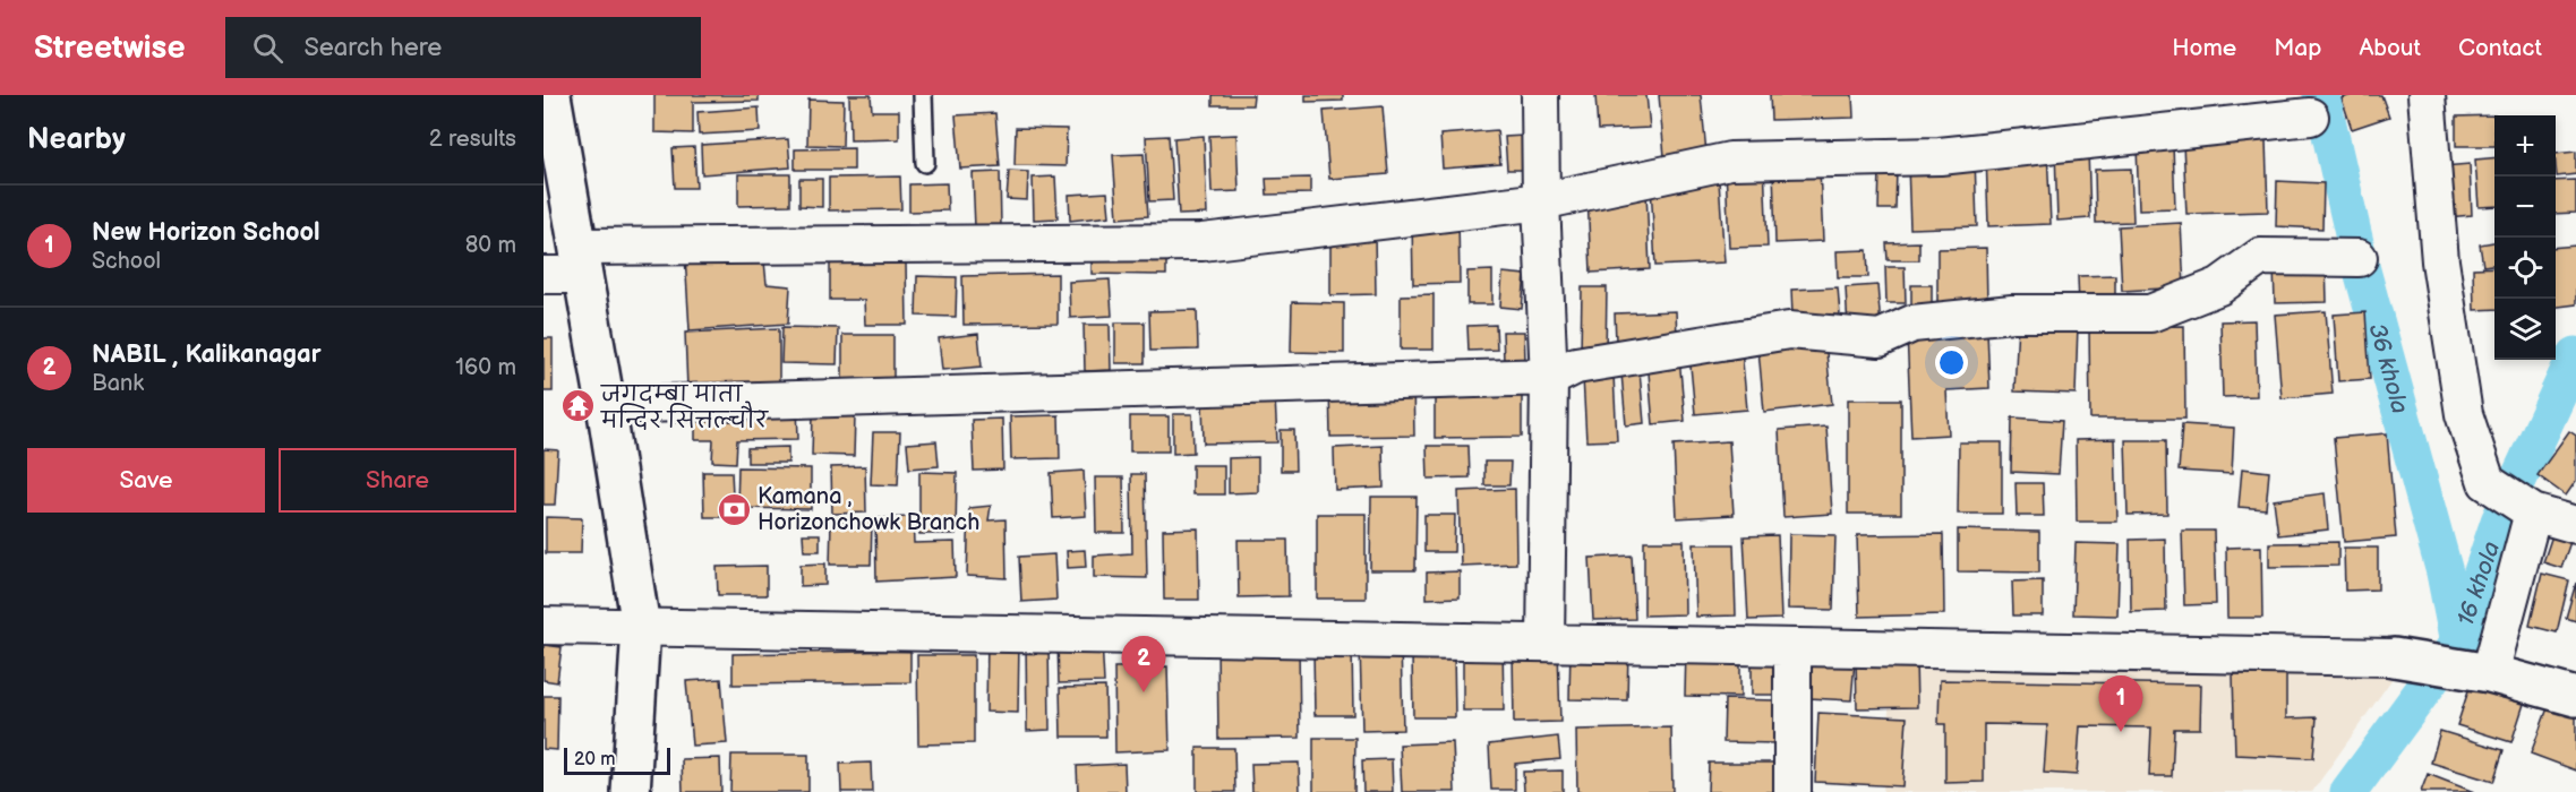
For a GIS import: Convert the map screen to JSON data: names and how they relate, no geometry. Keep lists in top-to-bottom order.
{
  "water": ["36 khola", "16 khola"],
  "places": {
    "temple": ["जगदम्बा माता मन्दिर सित्तल्चौर"],
    "bank": ["Kamana , Horizonchowk Branch"]
  },
  "scale_bar": "20 m",
  "page": {
    "header": "Streetwise",
    "search": "Search here",
    "nav": [
      "Home",
      "Map",
      "About",
      "Contact"
    ],
    "heading": ["Nearby", "2 results"],
    "map_buttons": ["+", "−"],
    "list": [
      {
        "mark": "1",
        "name": "New Horizon School",
        "note": "School",
        "value": "80 m"
      },
      {
        "mark": "2",
        "name": "NABIL , Kalikanagar",
        "note": "Bank",
        "value": "160 m"
      }
    ],
    "buttons": ["Save", "Share"],
    "pins": ["2", "1"],
    "scale": "20 m"
  }
}
